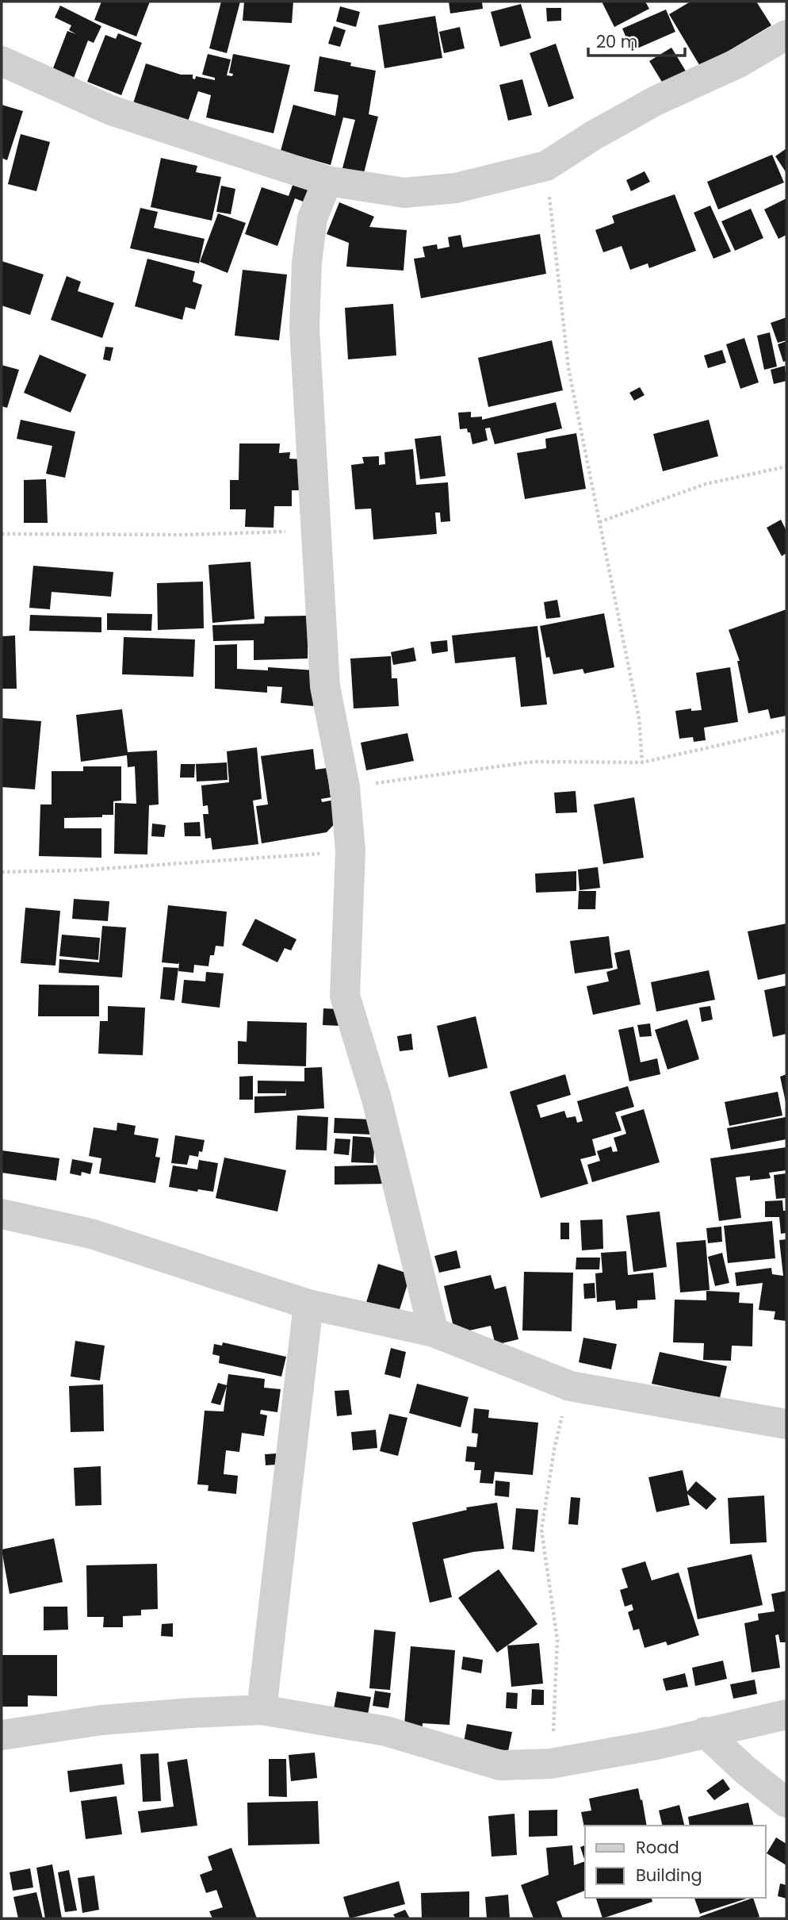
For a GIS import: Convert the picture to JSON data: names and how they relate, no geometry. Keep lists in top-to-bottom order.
{
  "legend": ["Road", "Building"],
  "scale_bar": "20 m"
}
